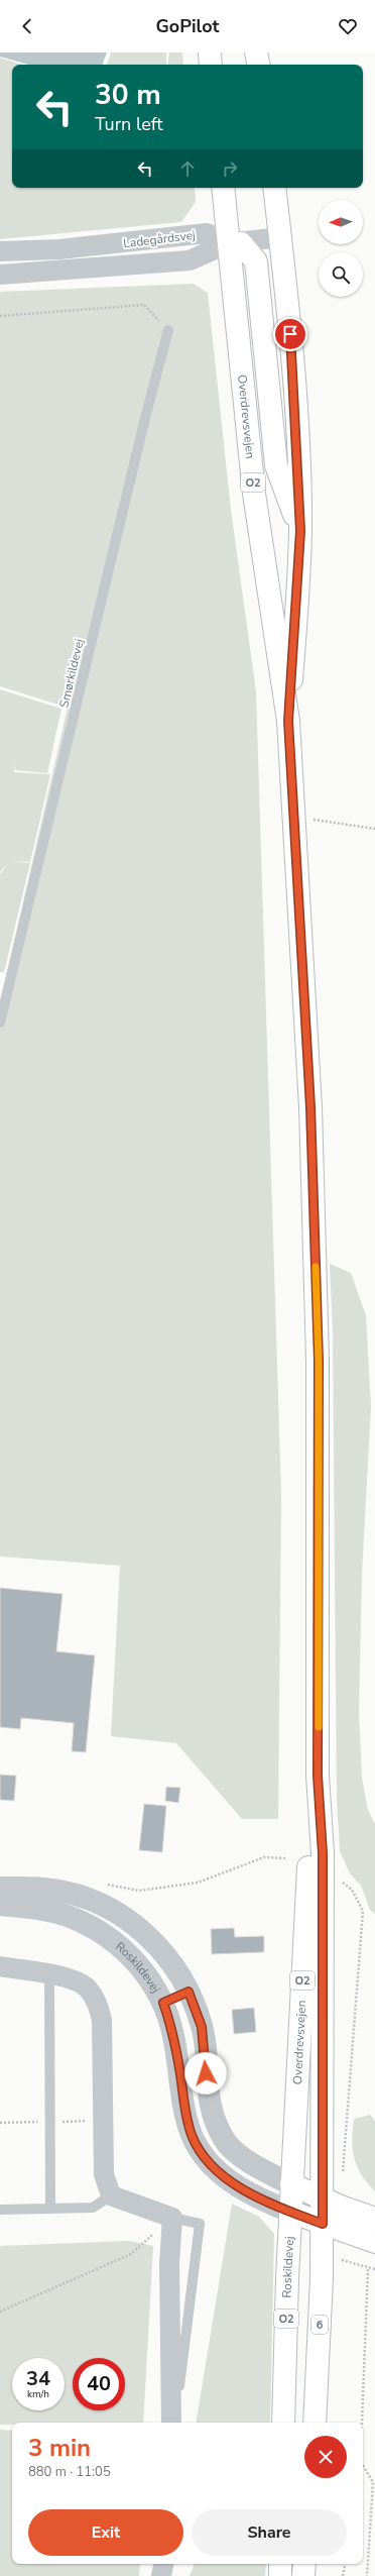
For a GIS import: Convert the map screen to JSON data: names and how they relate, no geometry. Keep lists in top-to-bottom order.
{
  "streets": {
    "main road": [
      "Overdrevsvejen",
      "O2",
      "Roskildevej",
      "6"
    ],
    "street": ["Ladegårdsvej"],
    "lane": ["Smørkildevej"]
  },
  "crossings": [
    ["Ladegårdsvej", "Overdrevsvejen"],
    ["Overdrevsvejen", "Roskildevej"],
    ["Overdrevsvejen", "6"],
    ["Roskildevej", "6"]
  ],
  "north": "left",
  "page": {
    "header": "GoPilot",
    "turn": ["30 m", "Turn left"],
    "speed": "34 km/h",
    "limit": "40",
    "heading": ["3 min", "880 m · 11:05"],
    "buttons": ["Exit", "Share"]
  }
}
